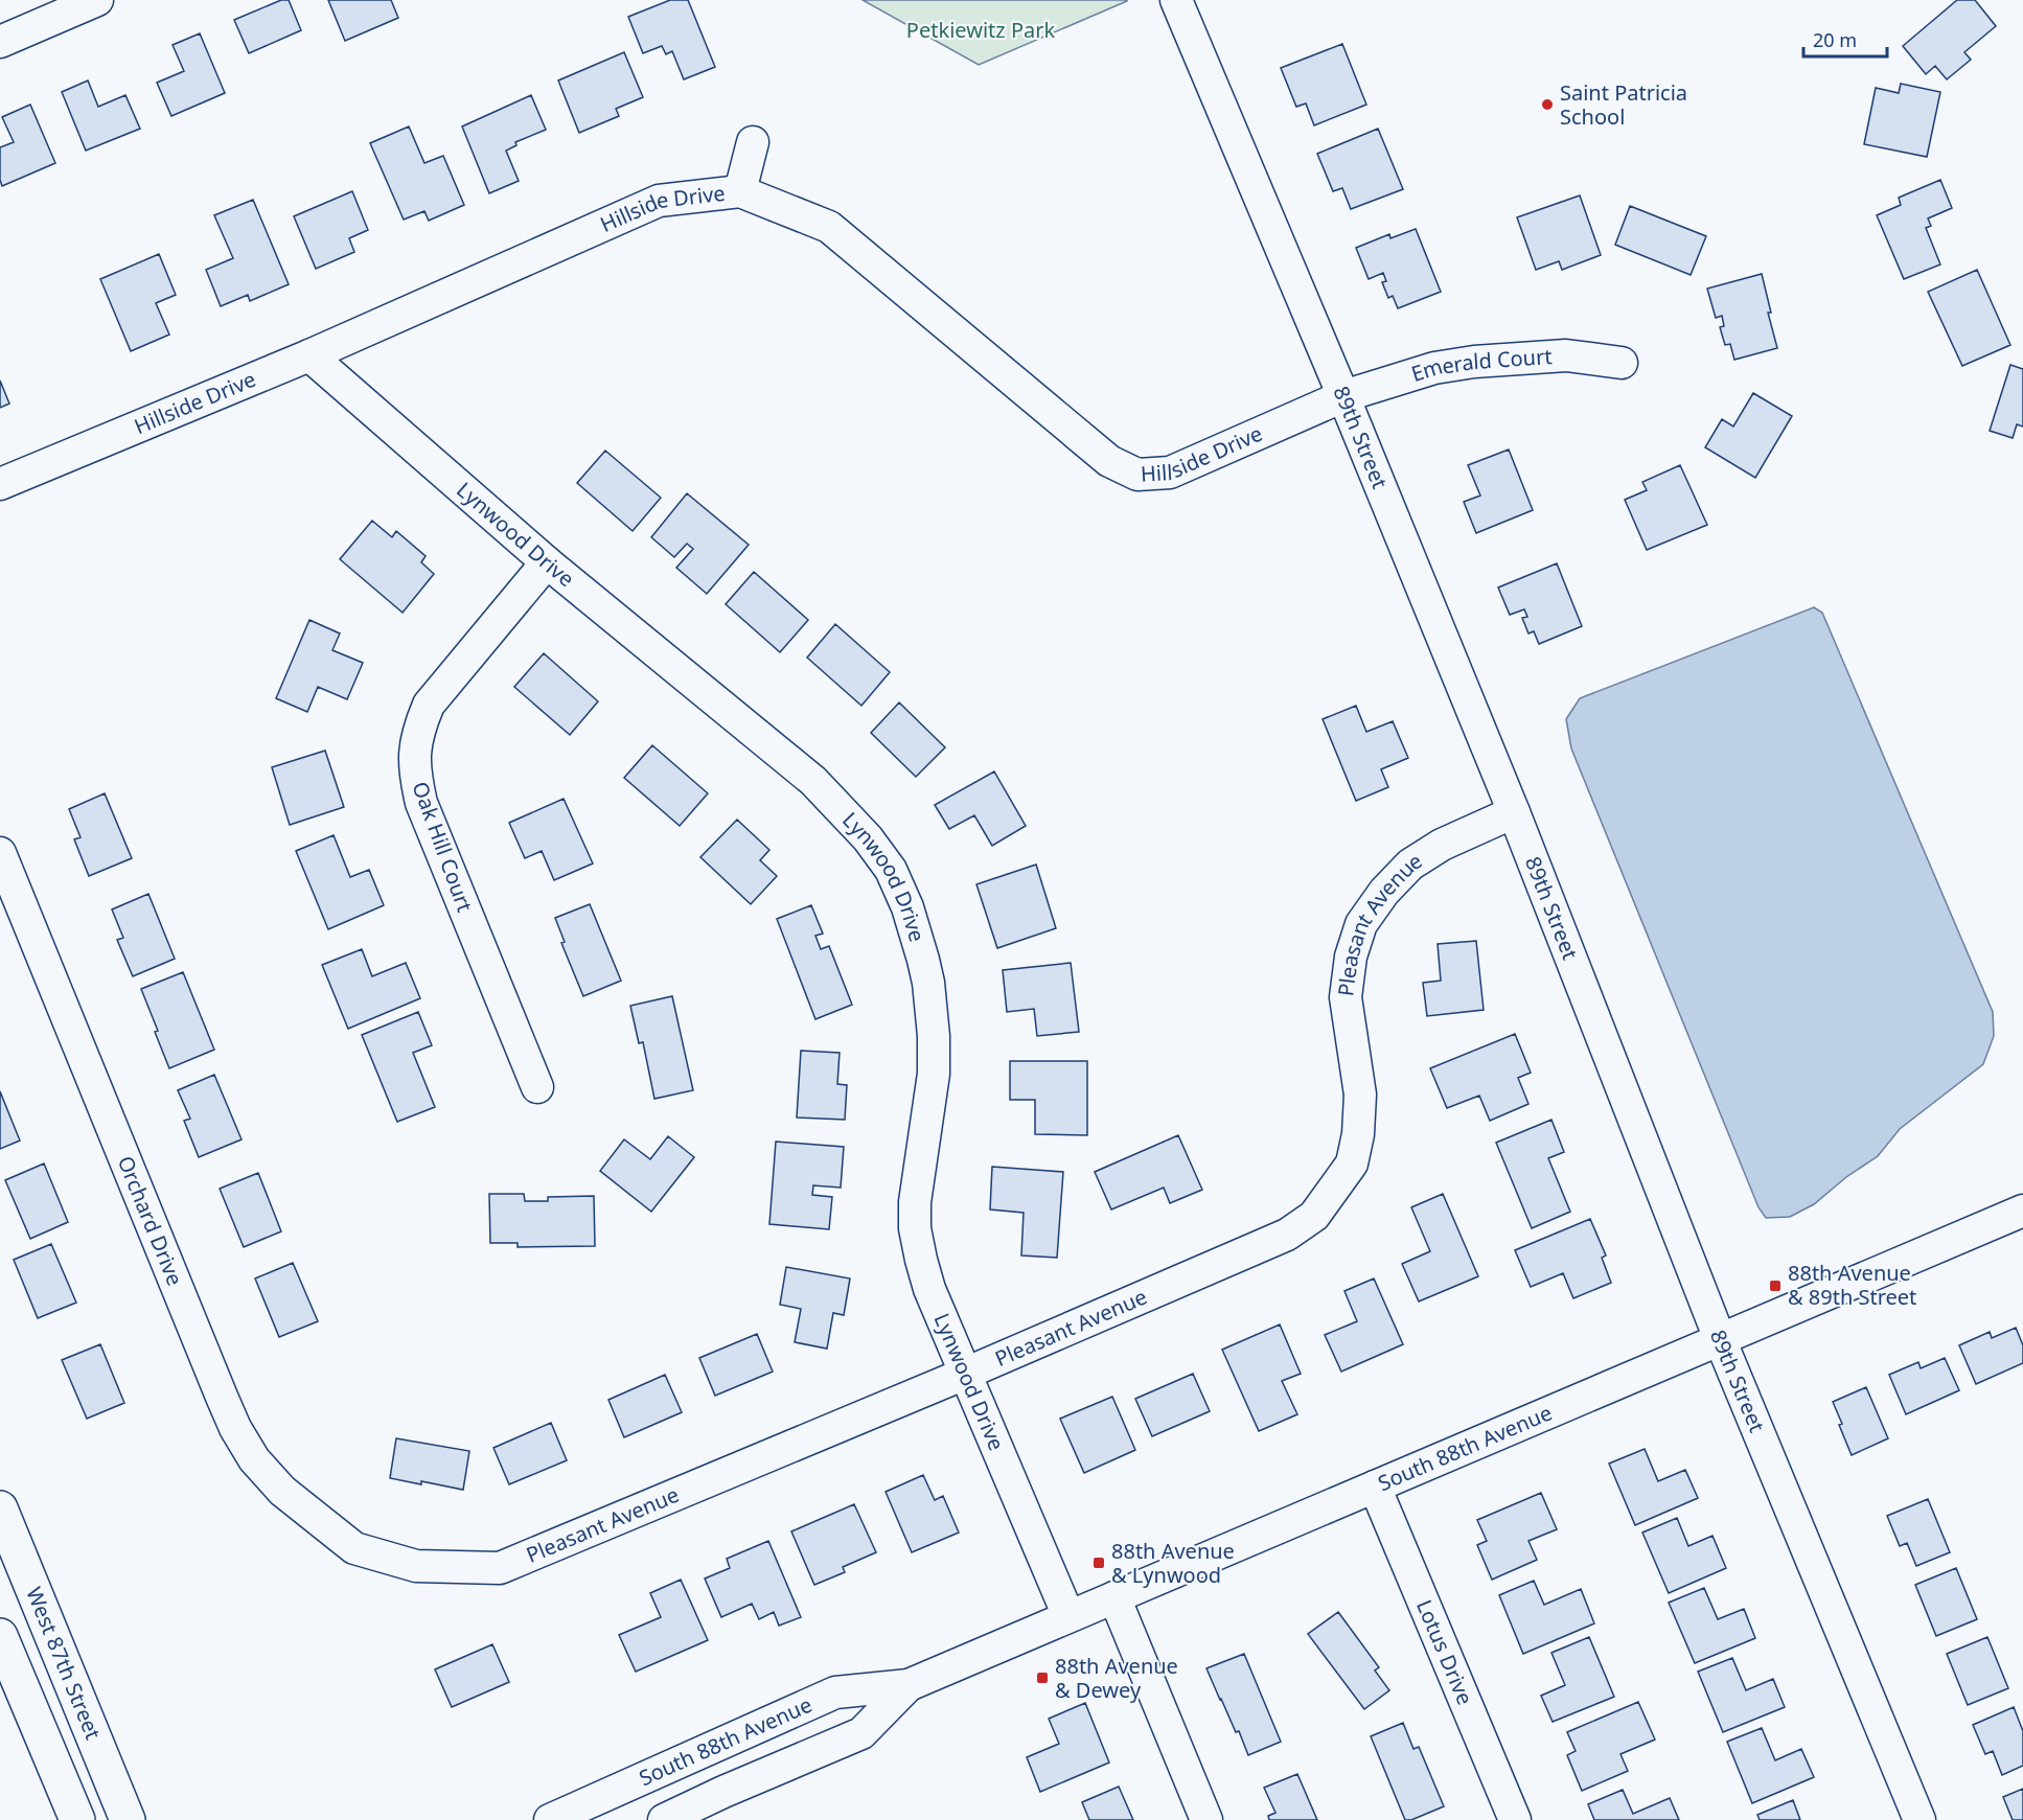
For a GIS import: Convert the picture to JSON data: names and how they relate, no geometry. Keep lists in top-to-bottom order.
{
  "streets": {
    "main road": ["West 87th Street"],
    "street": [
      "Hillside Drive",
      "Emerald Court",
      "89th Street",
      "Lynwood Drive",
      "Oak Hill Court",
      "Pleasant Avenue",
      "Orchard Drive",
      "South 88th Avenue",
      "Lotus Drive"
    ]
  },
  "crossings": [
    ["Hillside Drive", "Emerald Court"],
    ["Hillside Drive", "89th Street"],
    ["Hillside Drive", "Lynwood Drive"],
    ["Emerald Court", "89th Street"],
    ["89th Street", "Pleasant Avenue"],
    ["89th Street", "South 88th Avenue"],
    ["Lynwood Drive", "Oak Hill Court"],
    ["Lynwood Drive", "Pleasant Avenue"],
    ["Lynwood Drive", "South 88th Avenue"],
    ["Pleasant Avenue", "Orchard Drive"],
    ["South 88th Avenue", "Lotus Drive"]
  ],
  "parks": ["Petkiewitz Park"],
  "places": {
    "other": ["Saint Patricia School"],
    "transit": ["88th Avenue & 89th Street", "88th Avenue & Lynwood", "88th Avenue & Dewey"]
  },
  "scale_bar": "20 m"
}
